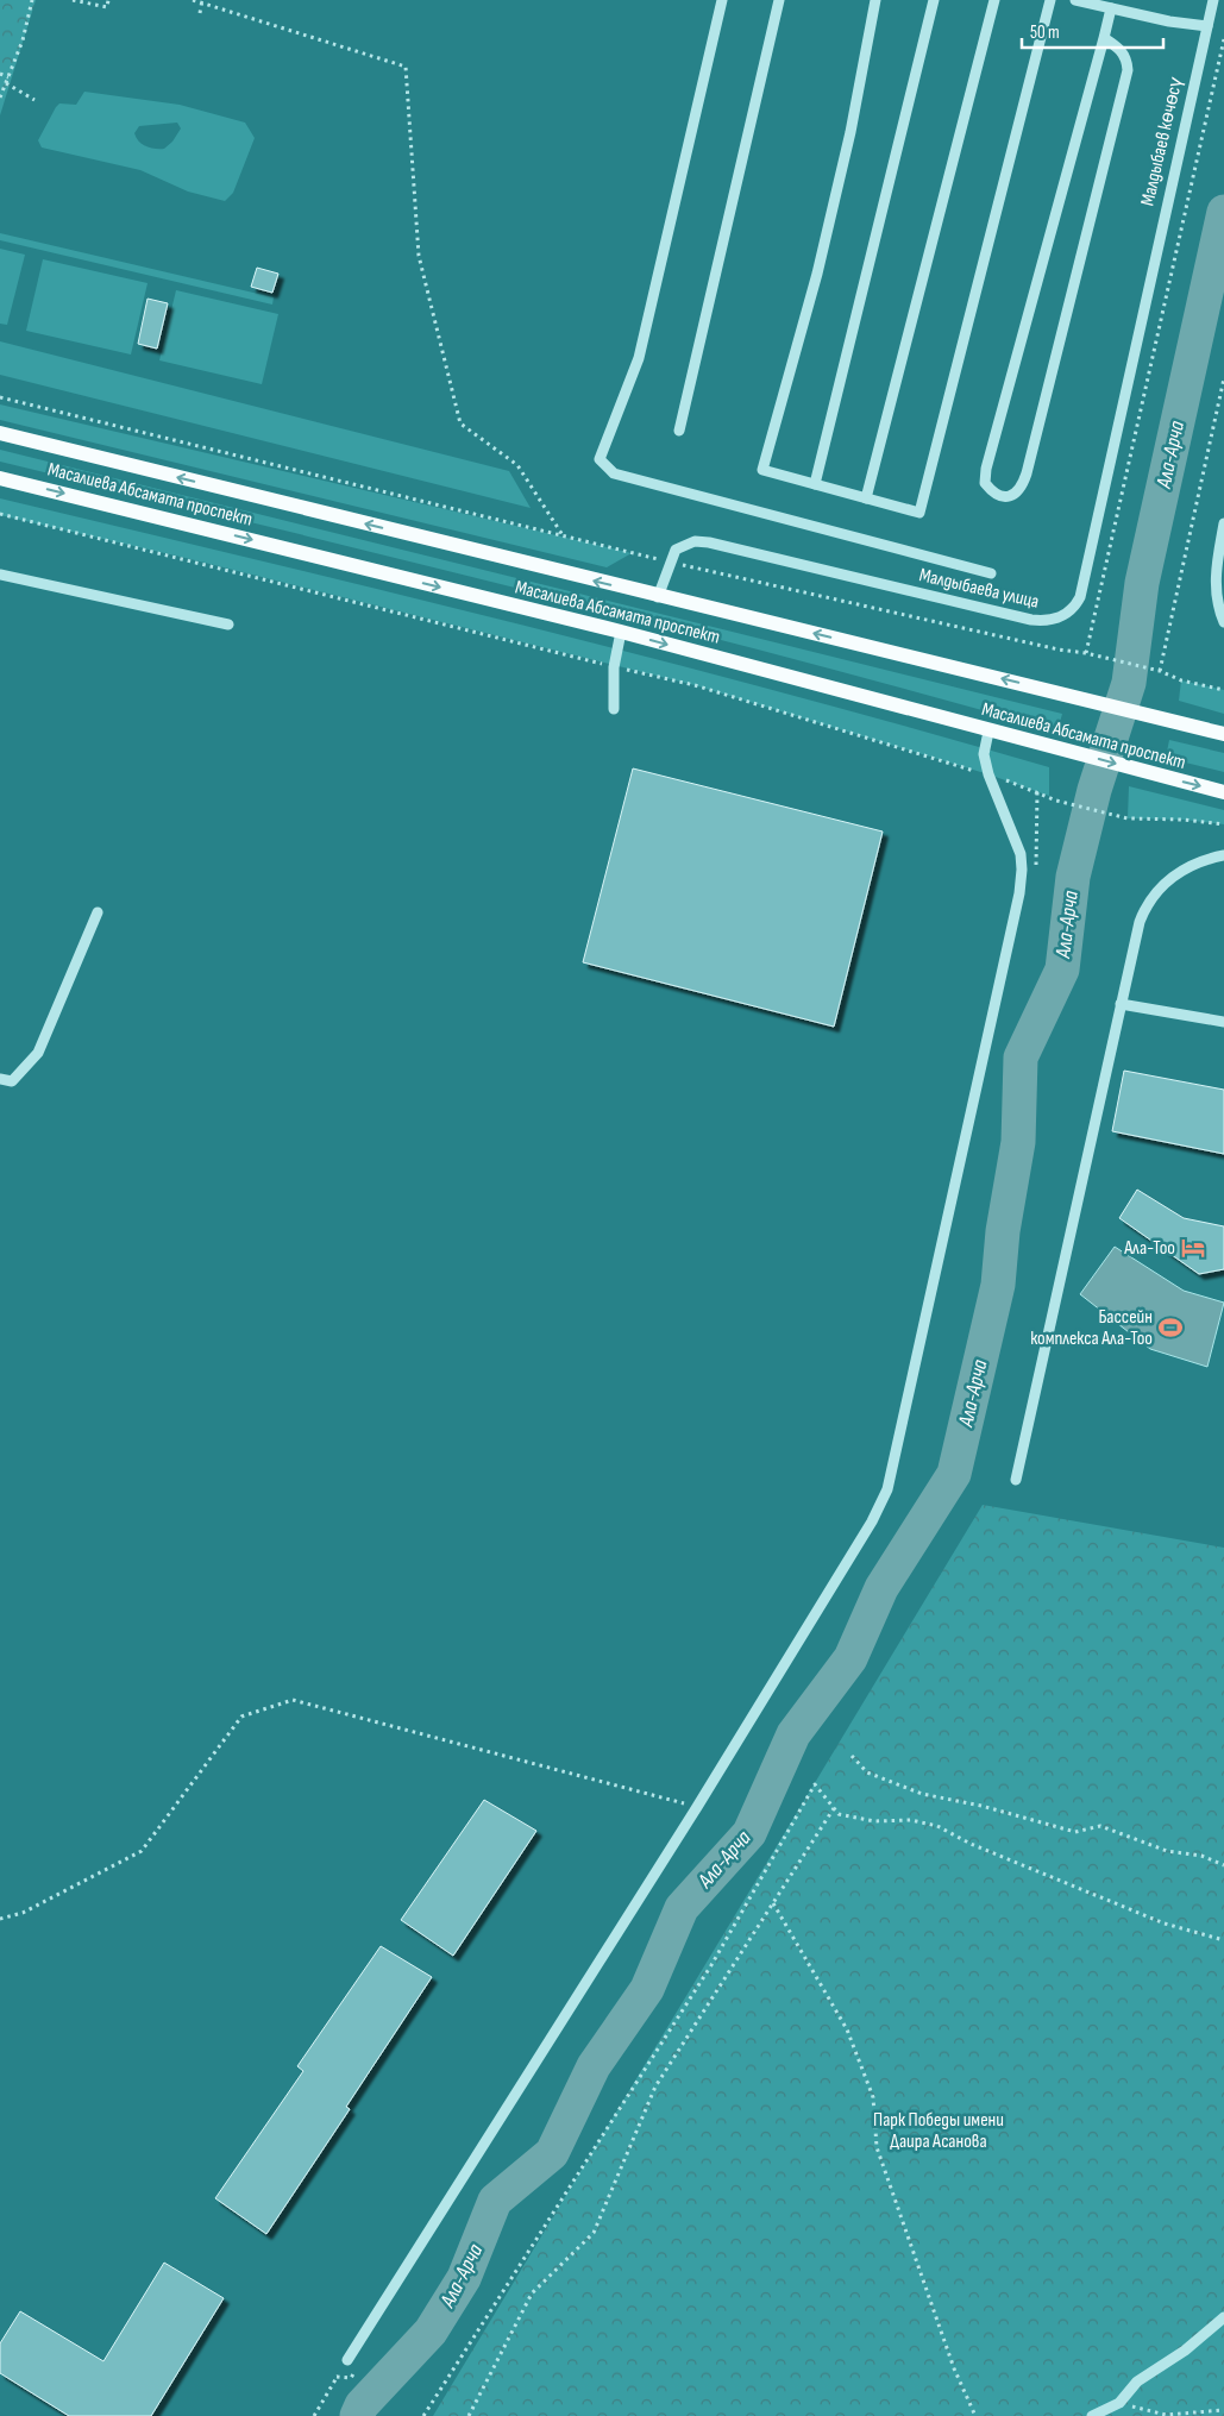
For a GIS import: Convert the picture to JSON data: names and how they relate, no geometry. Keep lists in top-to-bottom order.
{
  "streets": {
    "main road": ["Масалиева Абсамата проспект"],
    "street": ["Малдыбаев көчөсү", "Малдыбаева улица"]
  },
  "crossings": [
    ["Малдыбаев көчөсү", "Малдыбаева улица"],
    ["Масалиева Абсамата проспект", "Малдыбаева улица"]
  ],
  "water": ["Ала-Арча"],
  "parks": ["Парк Победы имени Даира Асанова"],
  "places": {
    "hotel": ["Ала-Тоо"],
    "sports": ["Бассейн комплекса Ала-Тоо"]
  },
  "scale_bar": "50 m"
}
